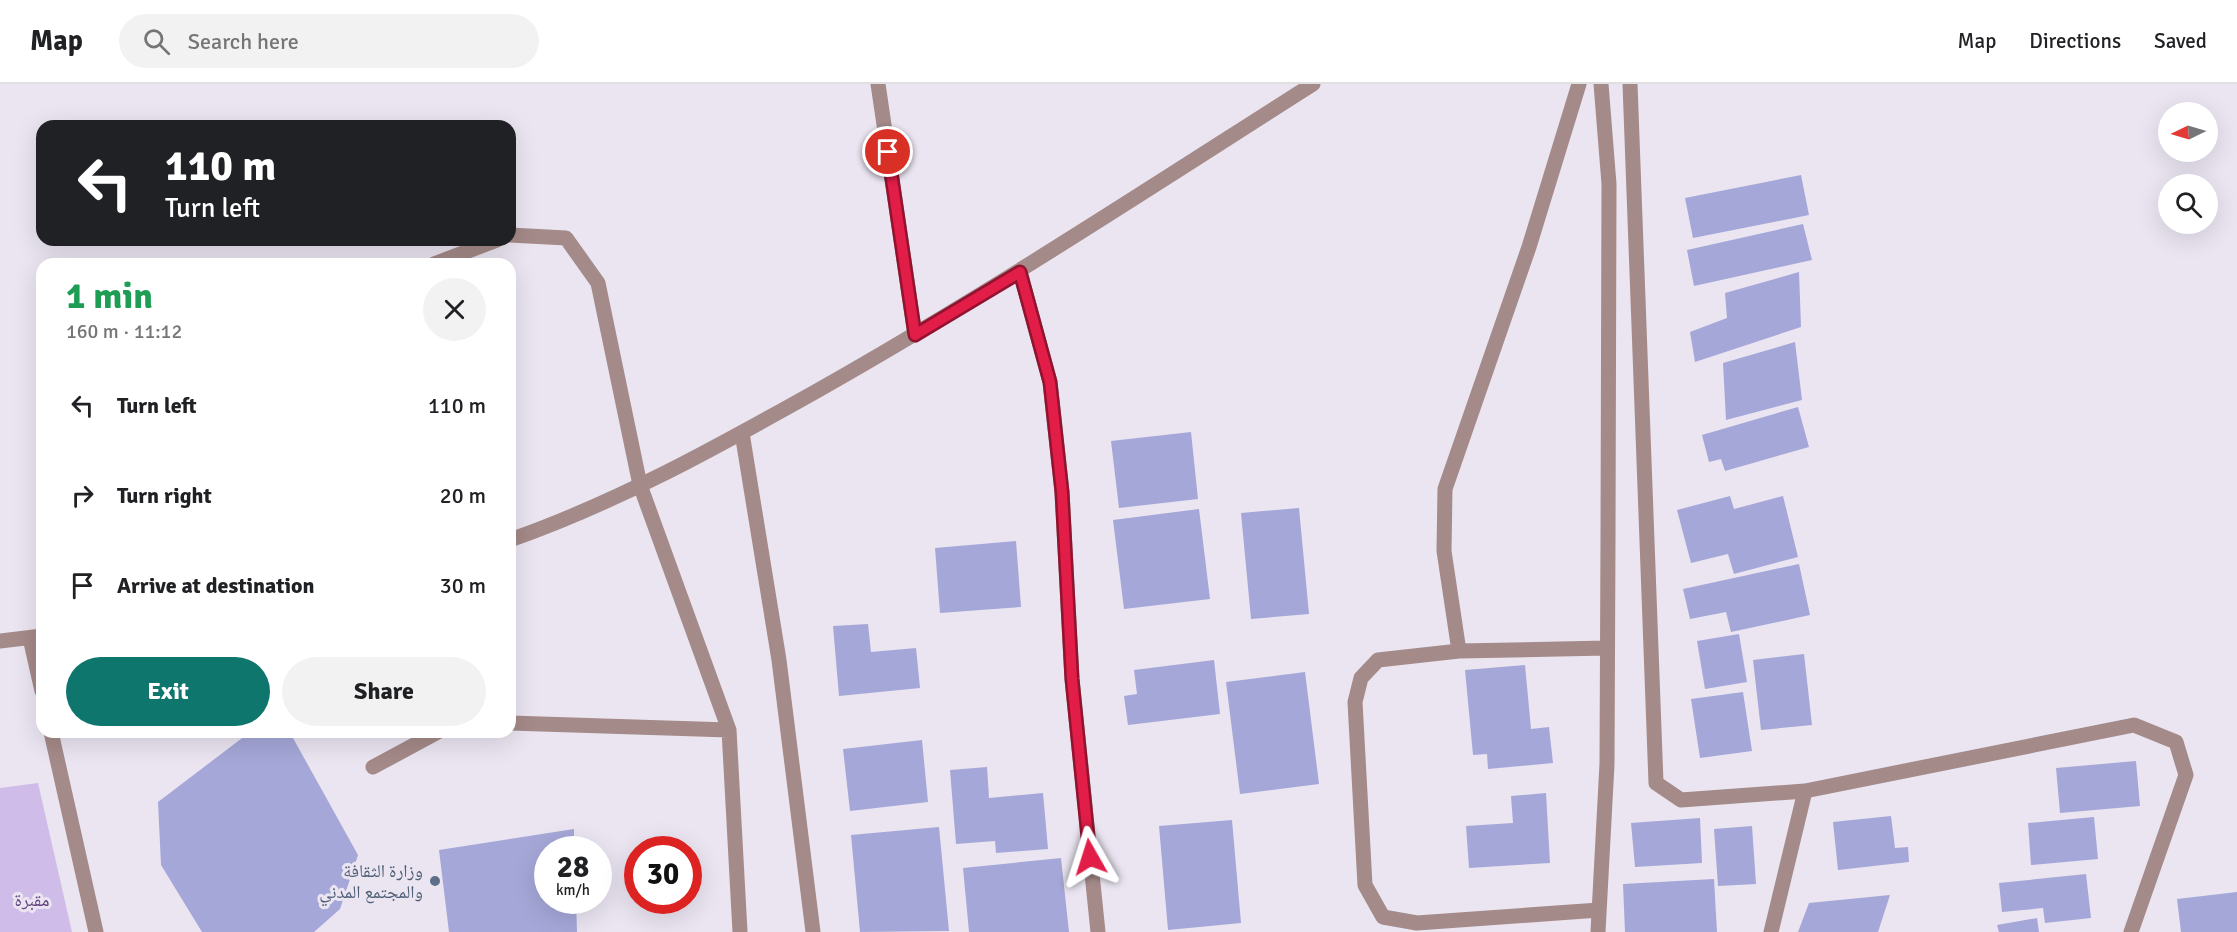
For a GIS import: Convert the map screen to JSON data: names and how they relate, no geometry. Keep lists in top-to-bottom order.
{
  "parks": ["مقبرة"],
  "places": ["وزارة الثقافة والمجتمع المدني"],
  "north": "left",
  "page": {
    "header": "Map",
    "search": "Search here",
    "nav": ["Map", "Directions", "Saved"],
    "turn": ["110 m", "Turn left"],
    "heading": ["1 min", "160 m · 11:12"],
    "list": [
      {
        "name": "Turn left",
        "value": "110 m"
      },
      {
        "name": "Turn right",
        "value": "20 m"
      },
      {
        "name": "Arrive at destination",
        "value": "30 m"
      }
    ],
    "buttons": ["Exit", "Share"],
    "speed": "28 km/h",
    "limit": "30"
  }
}
